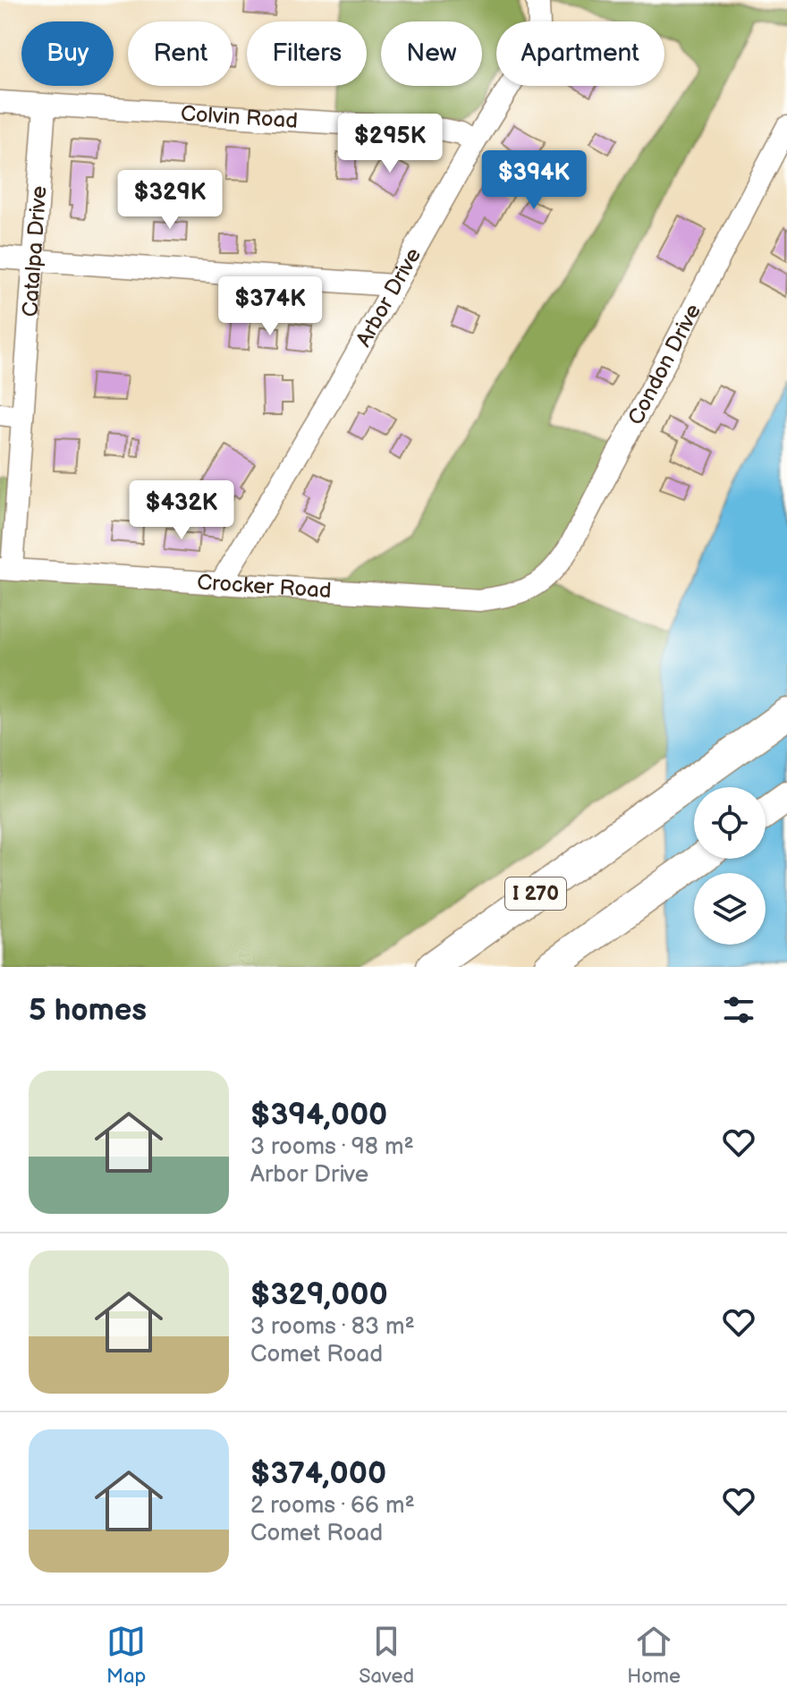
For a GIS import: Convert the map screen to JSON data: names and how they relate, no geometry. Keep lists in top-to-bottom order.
{
  "streets": {
    "highway": ["I 270"],
    "street": [
      "Colvin Road",
      "Catalpa Drive",
      "Arbor Drive",
      "Condon Drive",
      "Crocker Road"
    ]
  },
  "crossings": [
    ["Colvin Road", "Catalpa Drive"],
    ["Colvin Road", "Arbor Drive"],
    ["Catalpa Drive", "Crocker Road"],
    ["Arbor Drive", "Crocker Road"],
    ["Condon Drive", "Crocker Road"]
  ],
  "page": {
    "chip": [
      "Buy",
      "Rent",
      "Filters",
      "New",
      "Apartment"
    ],
    "price": [
      "$295K",
      "$394K",
      "$329K",
      "$374K",
      "$432K"
    ],
    "heading": "5 homes",
    "list": [
      {
        "name": "$394,000",
        "note": "3 rooms · 98 m² · Arbor Drive"
      },
      {
        "name": "$329,000",
        "note": "3 rooms · 83 m² · Comet Road"
      },
      {
        "name": "$374,000",
        "note": "2 rooms · 66 m² · Comet Road"
      }
    ],
    "tabs": ["Map", "Saved", "Home"]
  }
}
